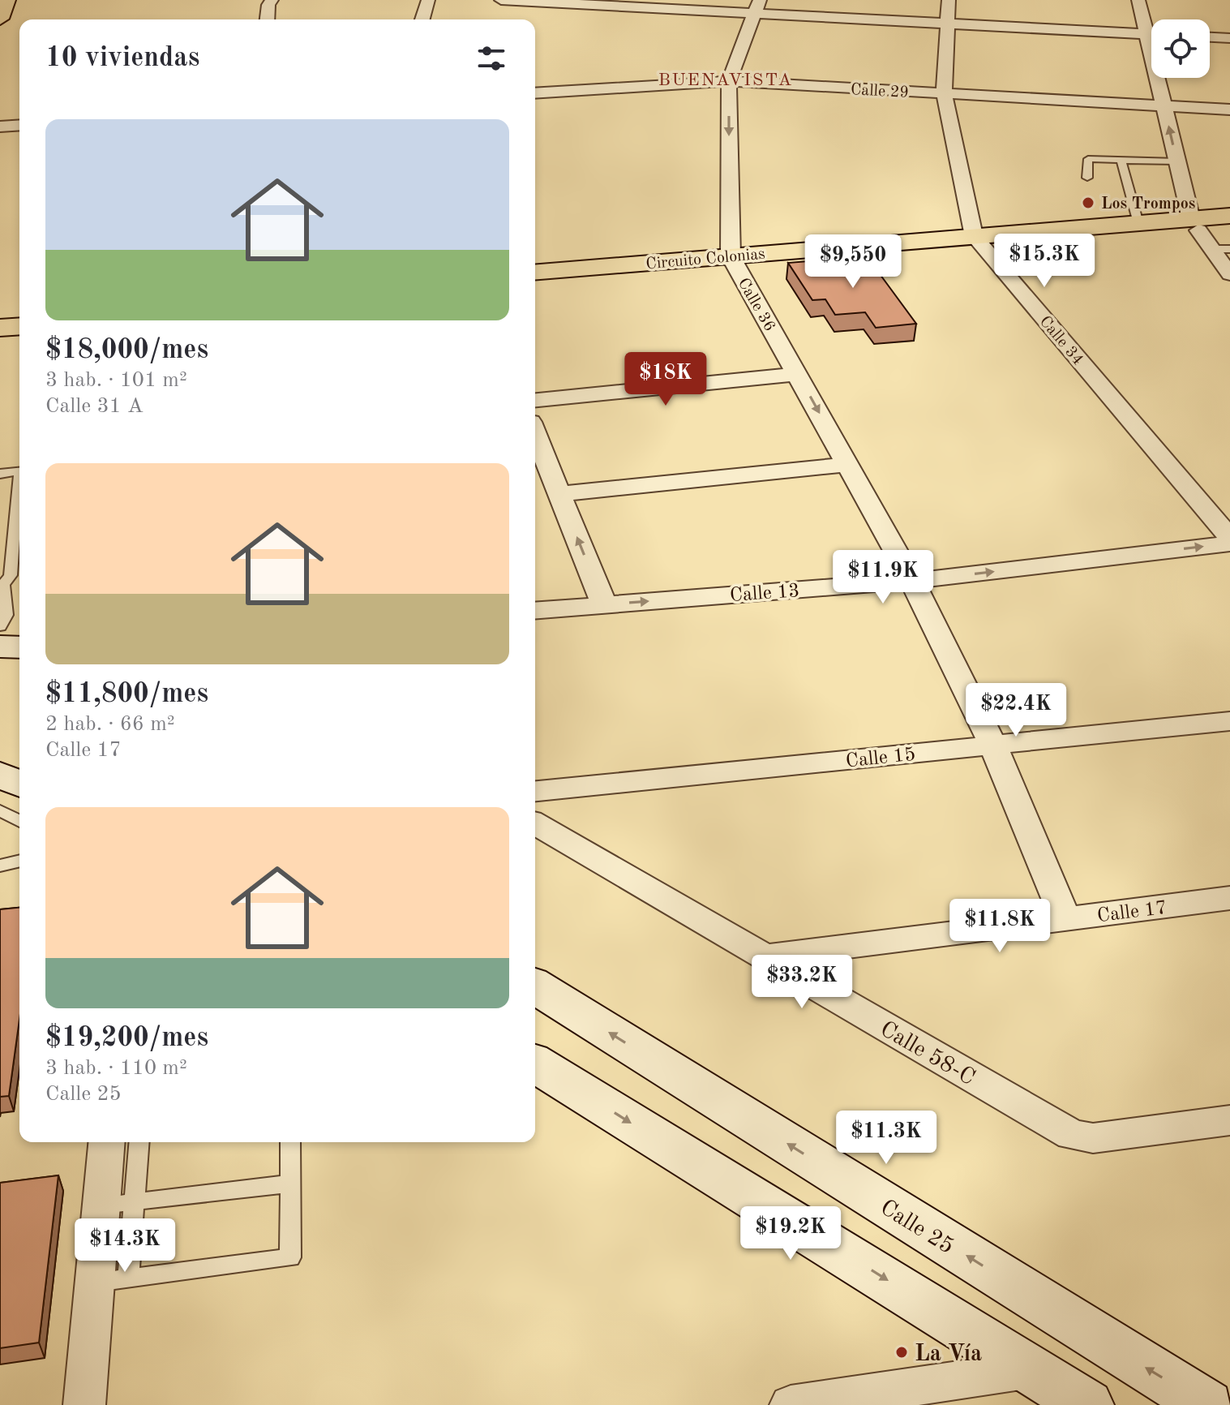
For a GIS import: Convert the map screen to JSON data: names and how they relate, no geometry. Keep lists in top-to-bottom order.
{
  "streets": {
    "main road": ["Circuito Colonias", "Calle 25"],
    "street": [
      "Calle 29",
      "Calle 36",
      "Calle 34",
      "Calle 13",
      "Calle 15",
      "Calle 17",
      "Calle 58-C"
    ]
  },
  "crossings": [
    ["Calle 29", "Calle 36"],
    ["Calle 29", "Calle 34"],
    ["Circuito Colonias", "Calle 36"],
    ["Circuito Colonias", "Calle 34"],
    ["Calle 36", "Calle 13"],
    ["Calle 36", "Calle 15"],
    ["Calle 36", "Calle 17"],
    ["Calle 17", "Calle 58-C"]
  ],
  "districts": ["BUENAVISTA"],
  "places": ["Los Trompos", "La Vía"],
  "page": {
    "heading": "10 viviendas",
    "list": [
      {
        "name": "$18,000/mes",
        "note": "3 hab. · 101 m² · Calle 31 A"
      },
      {
        "name": "$11,800/mes",
        "note": "2 hab. · 66 m² · Calle 17"
      },
      {
        "name": "$19,200/mes",
        "note": "3 hab. · 110 m² · Calle 25"
      }
    ],
    "price": [
      "$15.3K",
      "$9,550",
      "$18K",
      "$11.9K",
      "$22.4K",
      "$11.8K",
      "$33.2K",
      "$11.3K",
      "$19.2K",
      "$14.3K"
    ]
  }
}
